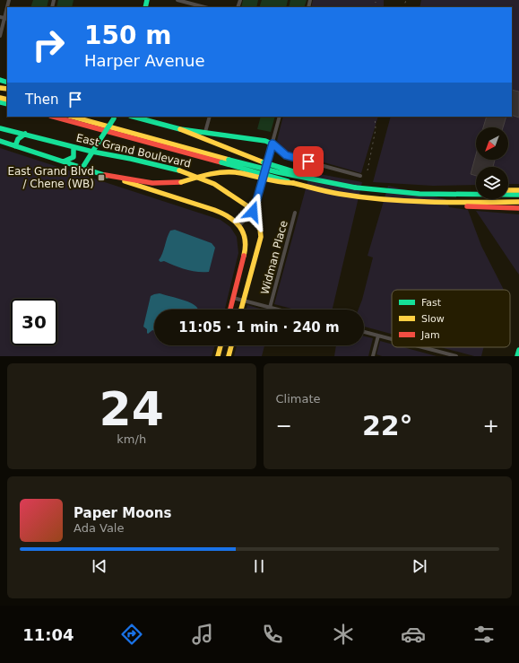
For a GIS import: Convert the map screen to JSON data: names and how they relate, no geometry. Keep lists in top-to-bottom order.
{
  "streets": {
    "main road": ["East Grand Boulevard"],
    "street": ["Widman Place"]
  },
  "places": {
    "transit": ["East Grand Blvd / Chene (WB)"]
  },
  "legend": ["Fast", "Slow", "Jam"],
  "north": "bottom left",
  "page": {
    "turn": ["150 m", "Harper Avenue"],
    "then": "Then",
    "limit": "30",
    "trip": "11:05 · 1 min · 240 m",
    "tile": [
      ["24", "km/h"],
      "Climate"
    ],
    "heat": ["−", "22°", "+"],
    "song": ["Paper Moons", "Ada Vale"],
    "tabs": "11:04"
  }
}
